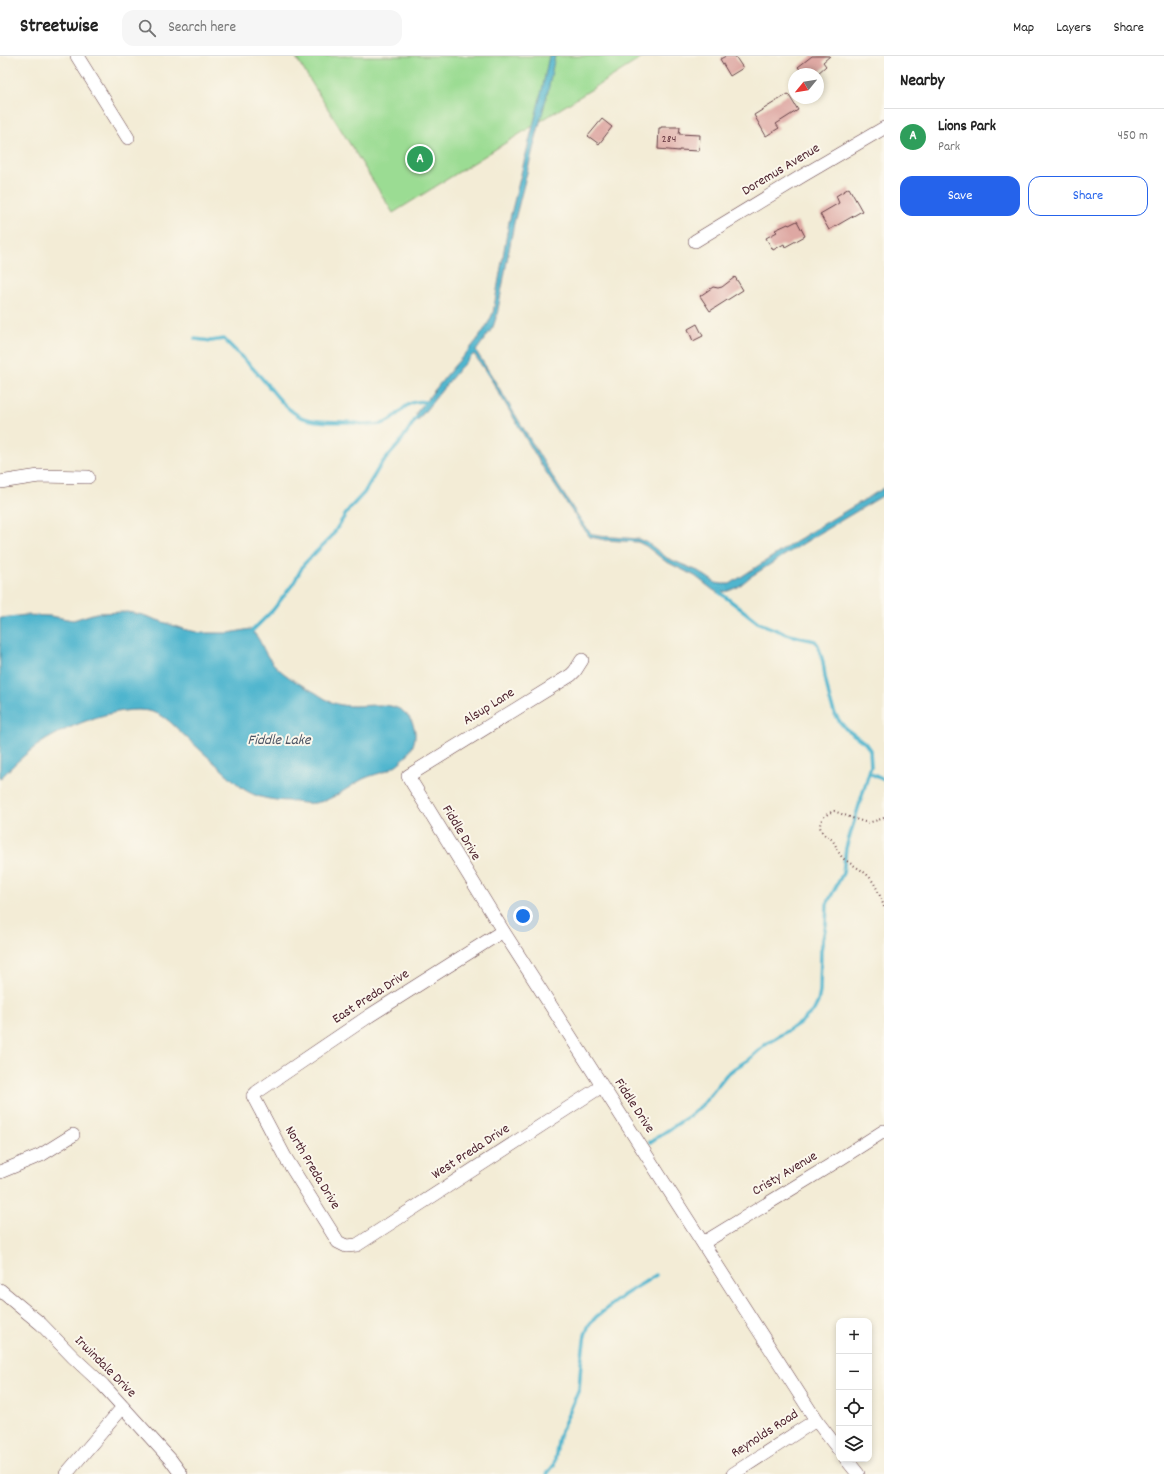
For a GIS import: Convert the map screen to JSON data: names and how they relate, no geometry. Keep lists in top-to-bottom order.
{
  "streets": {
    "street": [
      "Doremus Avenue",
      "Alsup Lane",
      "Fiddle Drive",
      "East Preda Drive",
      "West Preda Drive",
      "North Preda Drive",
      "Cristy Avenue",
      "Irwindale Drive",
      "Reynolds Road"
    ]
  },
  "crossings": [
    ["Alsup Lane", "Fiddle Drive"],
    ["Fiddle Drive", "East Preda Drive"],
    ["Fiddle Drive", "West Preda Drive"],
    ["Fiddle Drive", "Cristy Avenue"],
    ["Fiddle Drive", "Reynolds Road"],
    ["East Preda Drive", "North Preda Drive"],
    ["West Preda Drive", "North Preda Drive"]
  ],
  "water": ["Fiddle Lake"],
  "house_numbers": ["284"],
  "north": "bottom left",
  "page": {
    "header": "Streetwise",
    "search": "Search here",
    "nav": ["Map", "Layers", "Share"],
    "heading": "Nearby",
    "list": [
      {
        "mark": "A",
        "name": "Lions Park",
        "note": "Park",
        "value": "450 m"
      }
    ],
    "pins": "A",
    "buttons": ["Save", "Share"],
    "map_buttons": ["+", "−"]
  }
}
